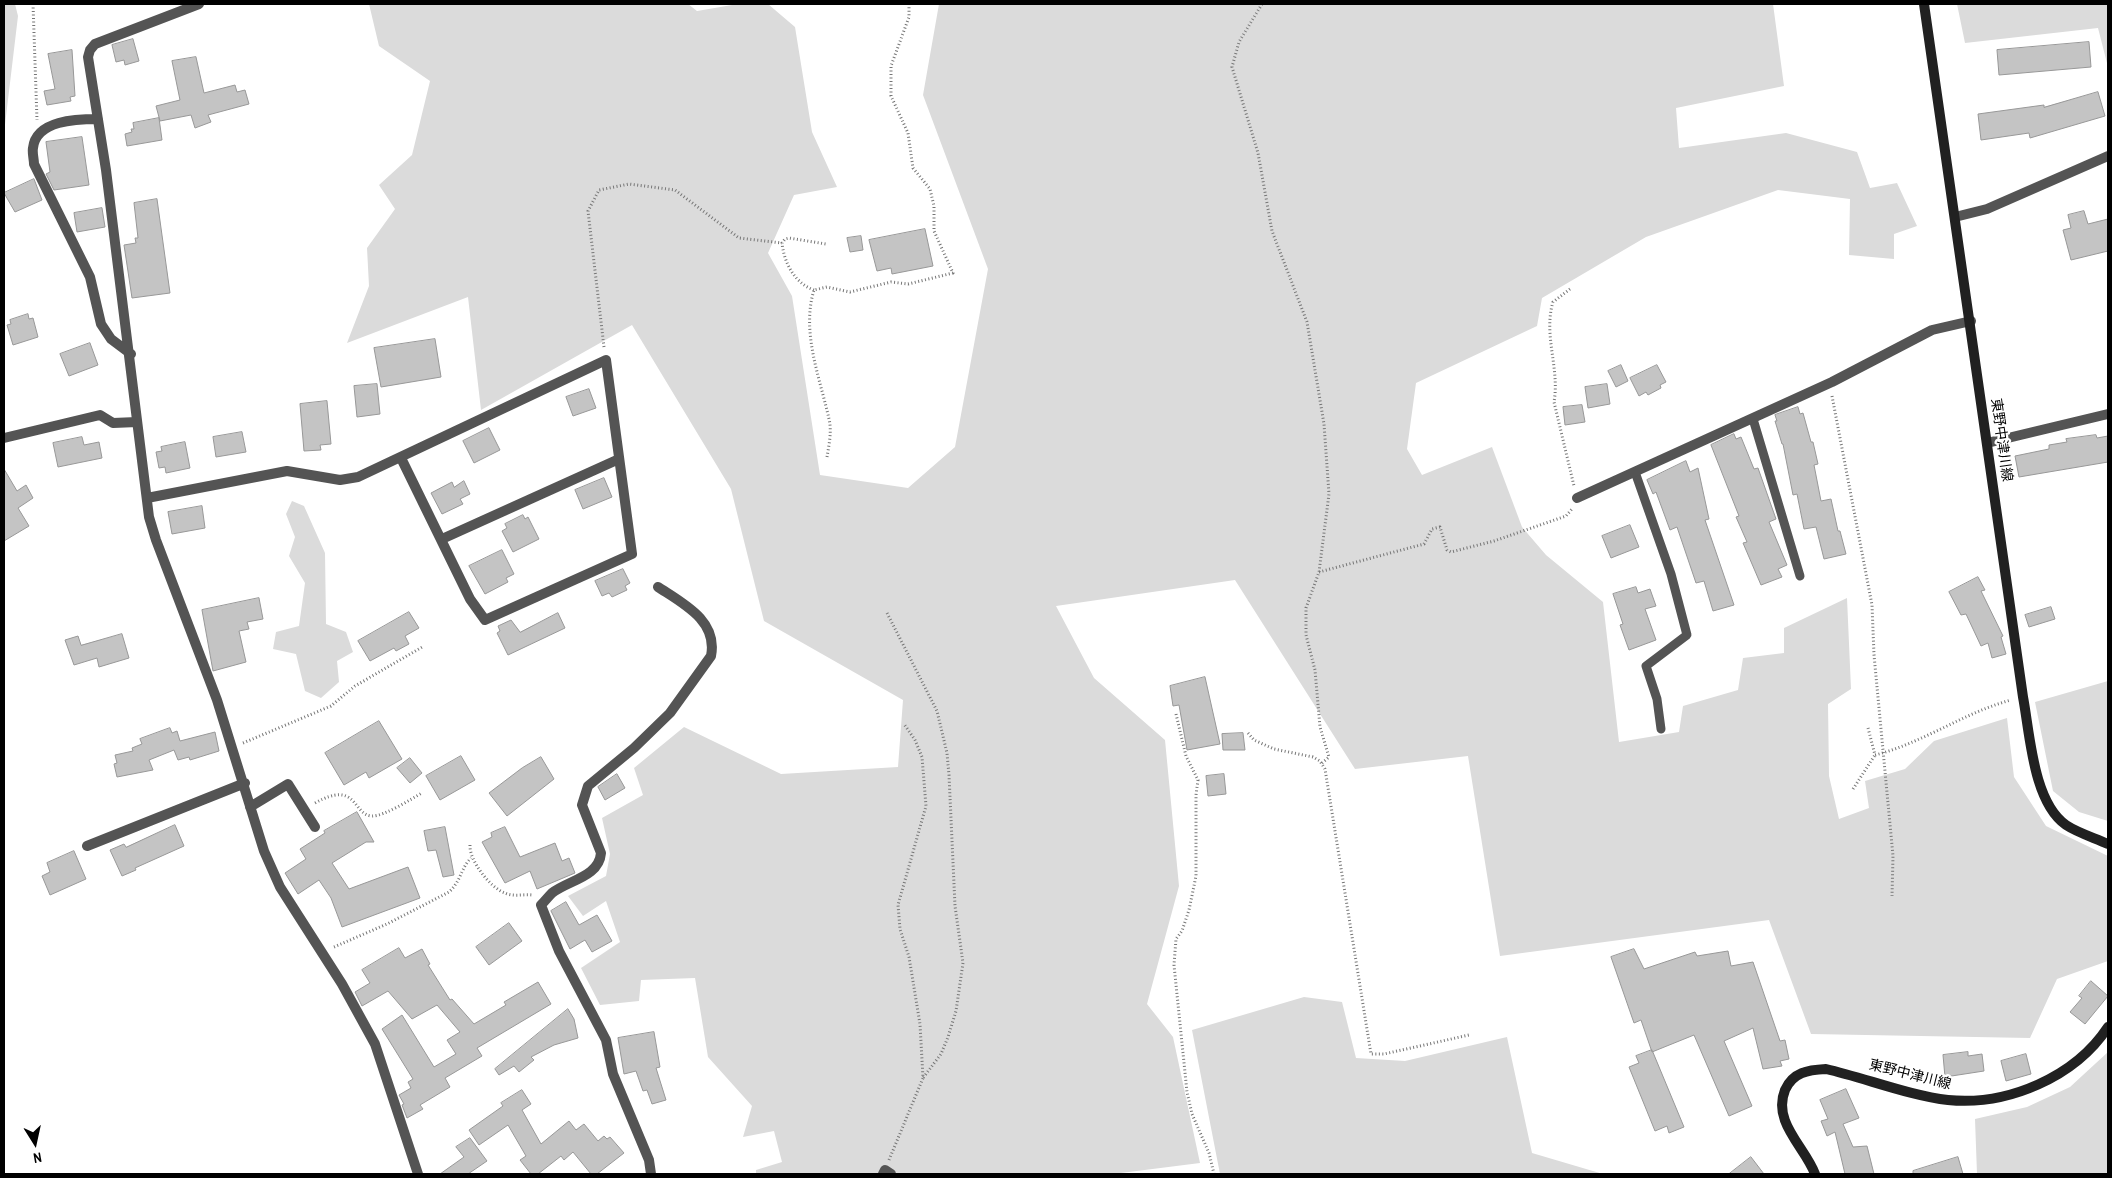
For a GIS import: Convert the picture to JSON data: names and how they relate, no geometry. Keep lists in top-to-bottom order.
{
  "streets": {
    "main road": ["東野中津川線"]
  },
  "north": "bottom"
}
